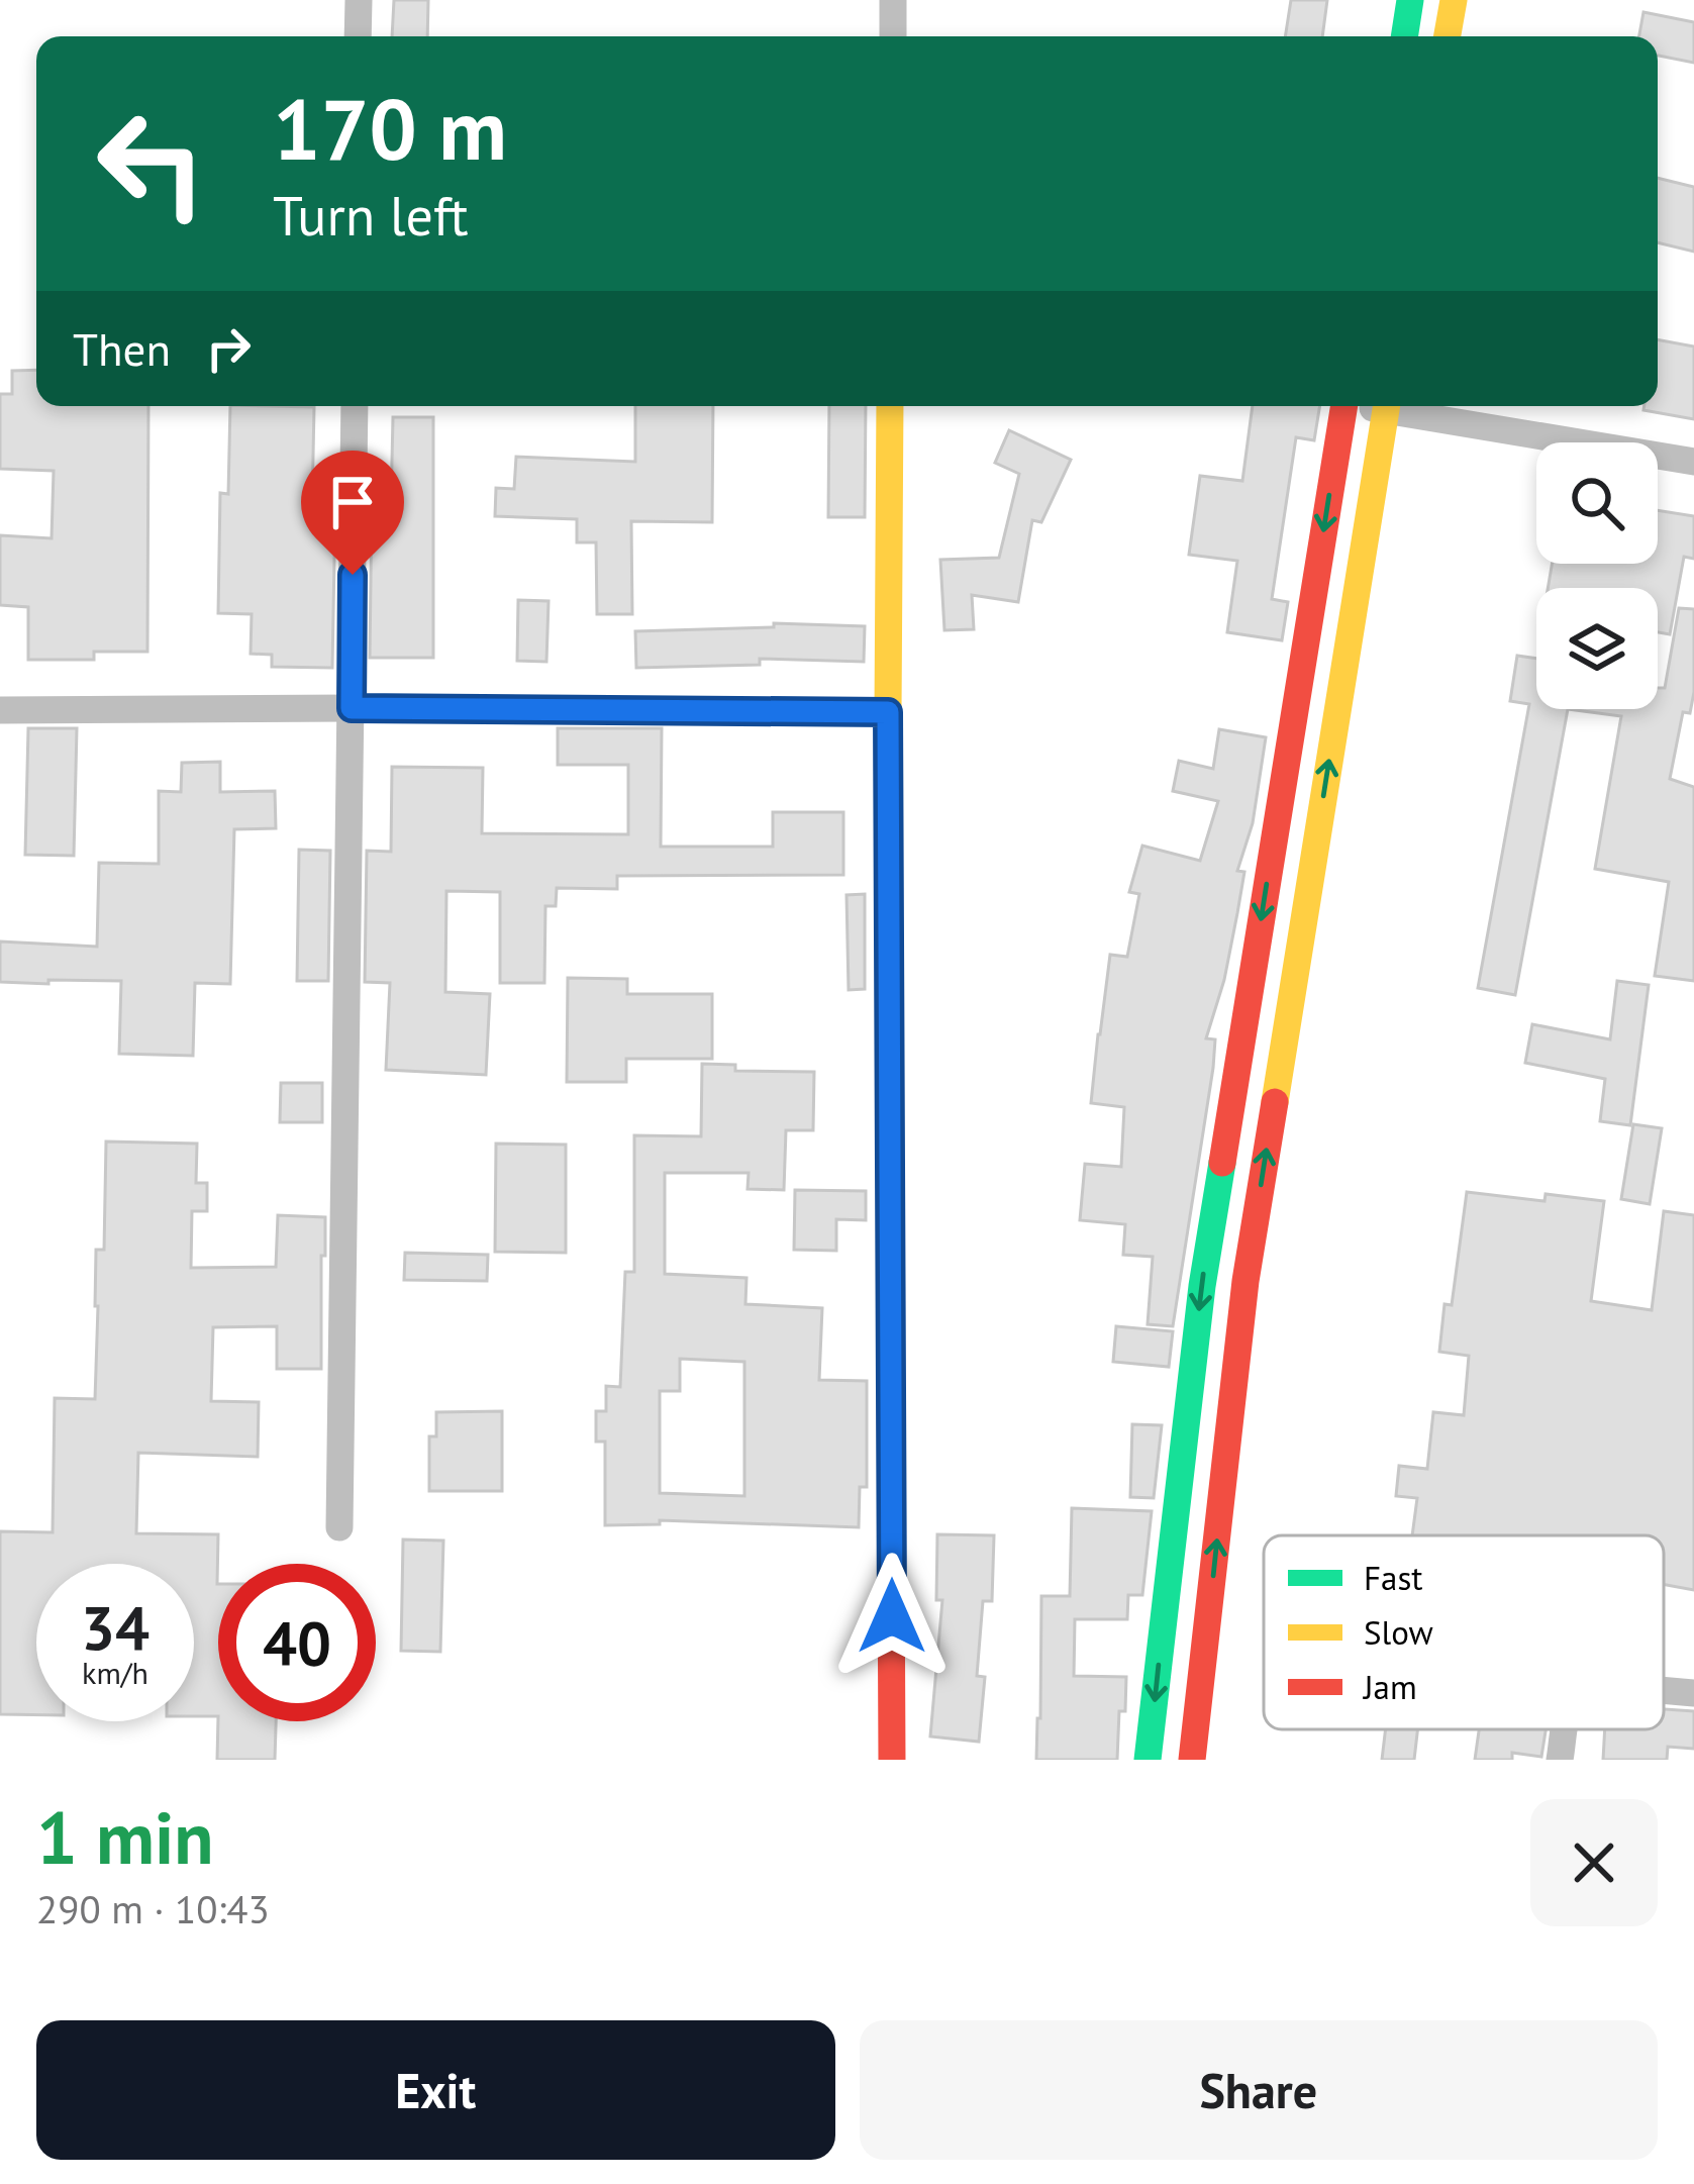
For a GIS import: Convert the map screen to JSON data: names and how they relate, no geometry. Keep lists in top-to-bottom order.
{
  "legend": ["Fast", "Slow", "Jam"],
  "page": {
    "turn": ["170 m", "Turn left"],
    "then": "Then",
    "speed": "34 km/h",
    "limit": "40",
    "heading": ["1 min", "290 m · 10:43"],
    "buttons": ["Exit", "Share"]
  }
}
